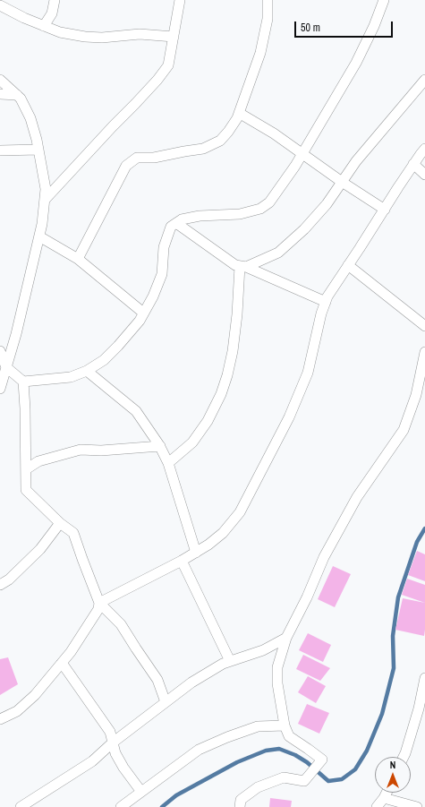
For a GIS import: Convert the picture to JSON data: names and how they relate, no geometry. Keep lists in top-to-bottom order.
{
  "scale_bar": "50 m",
  "north": "top"
}
